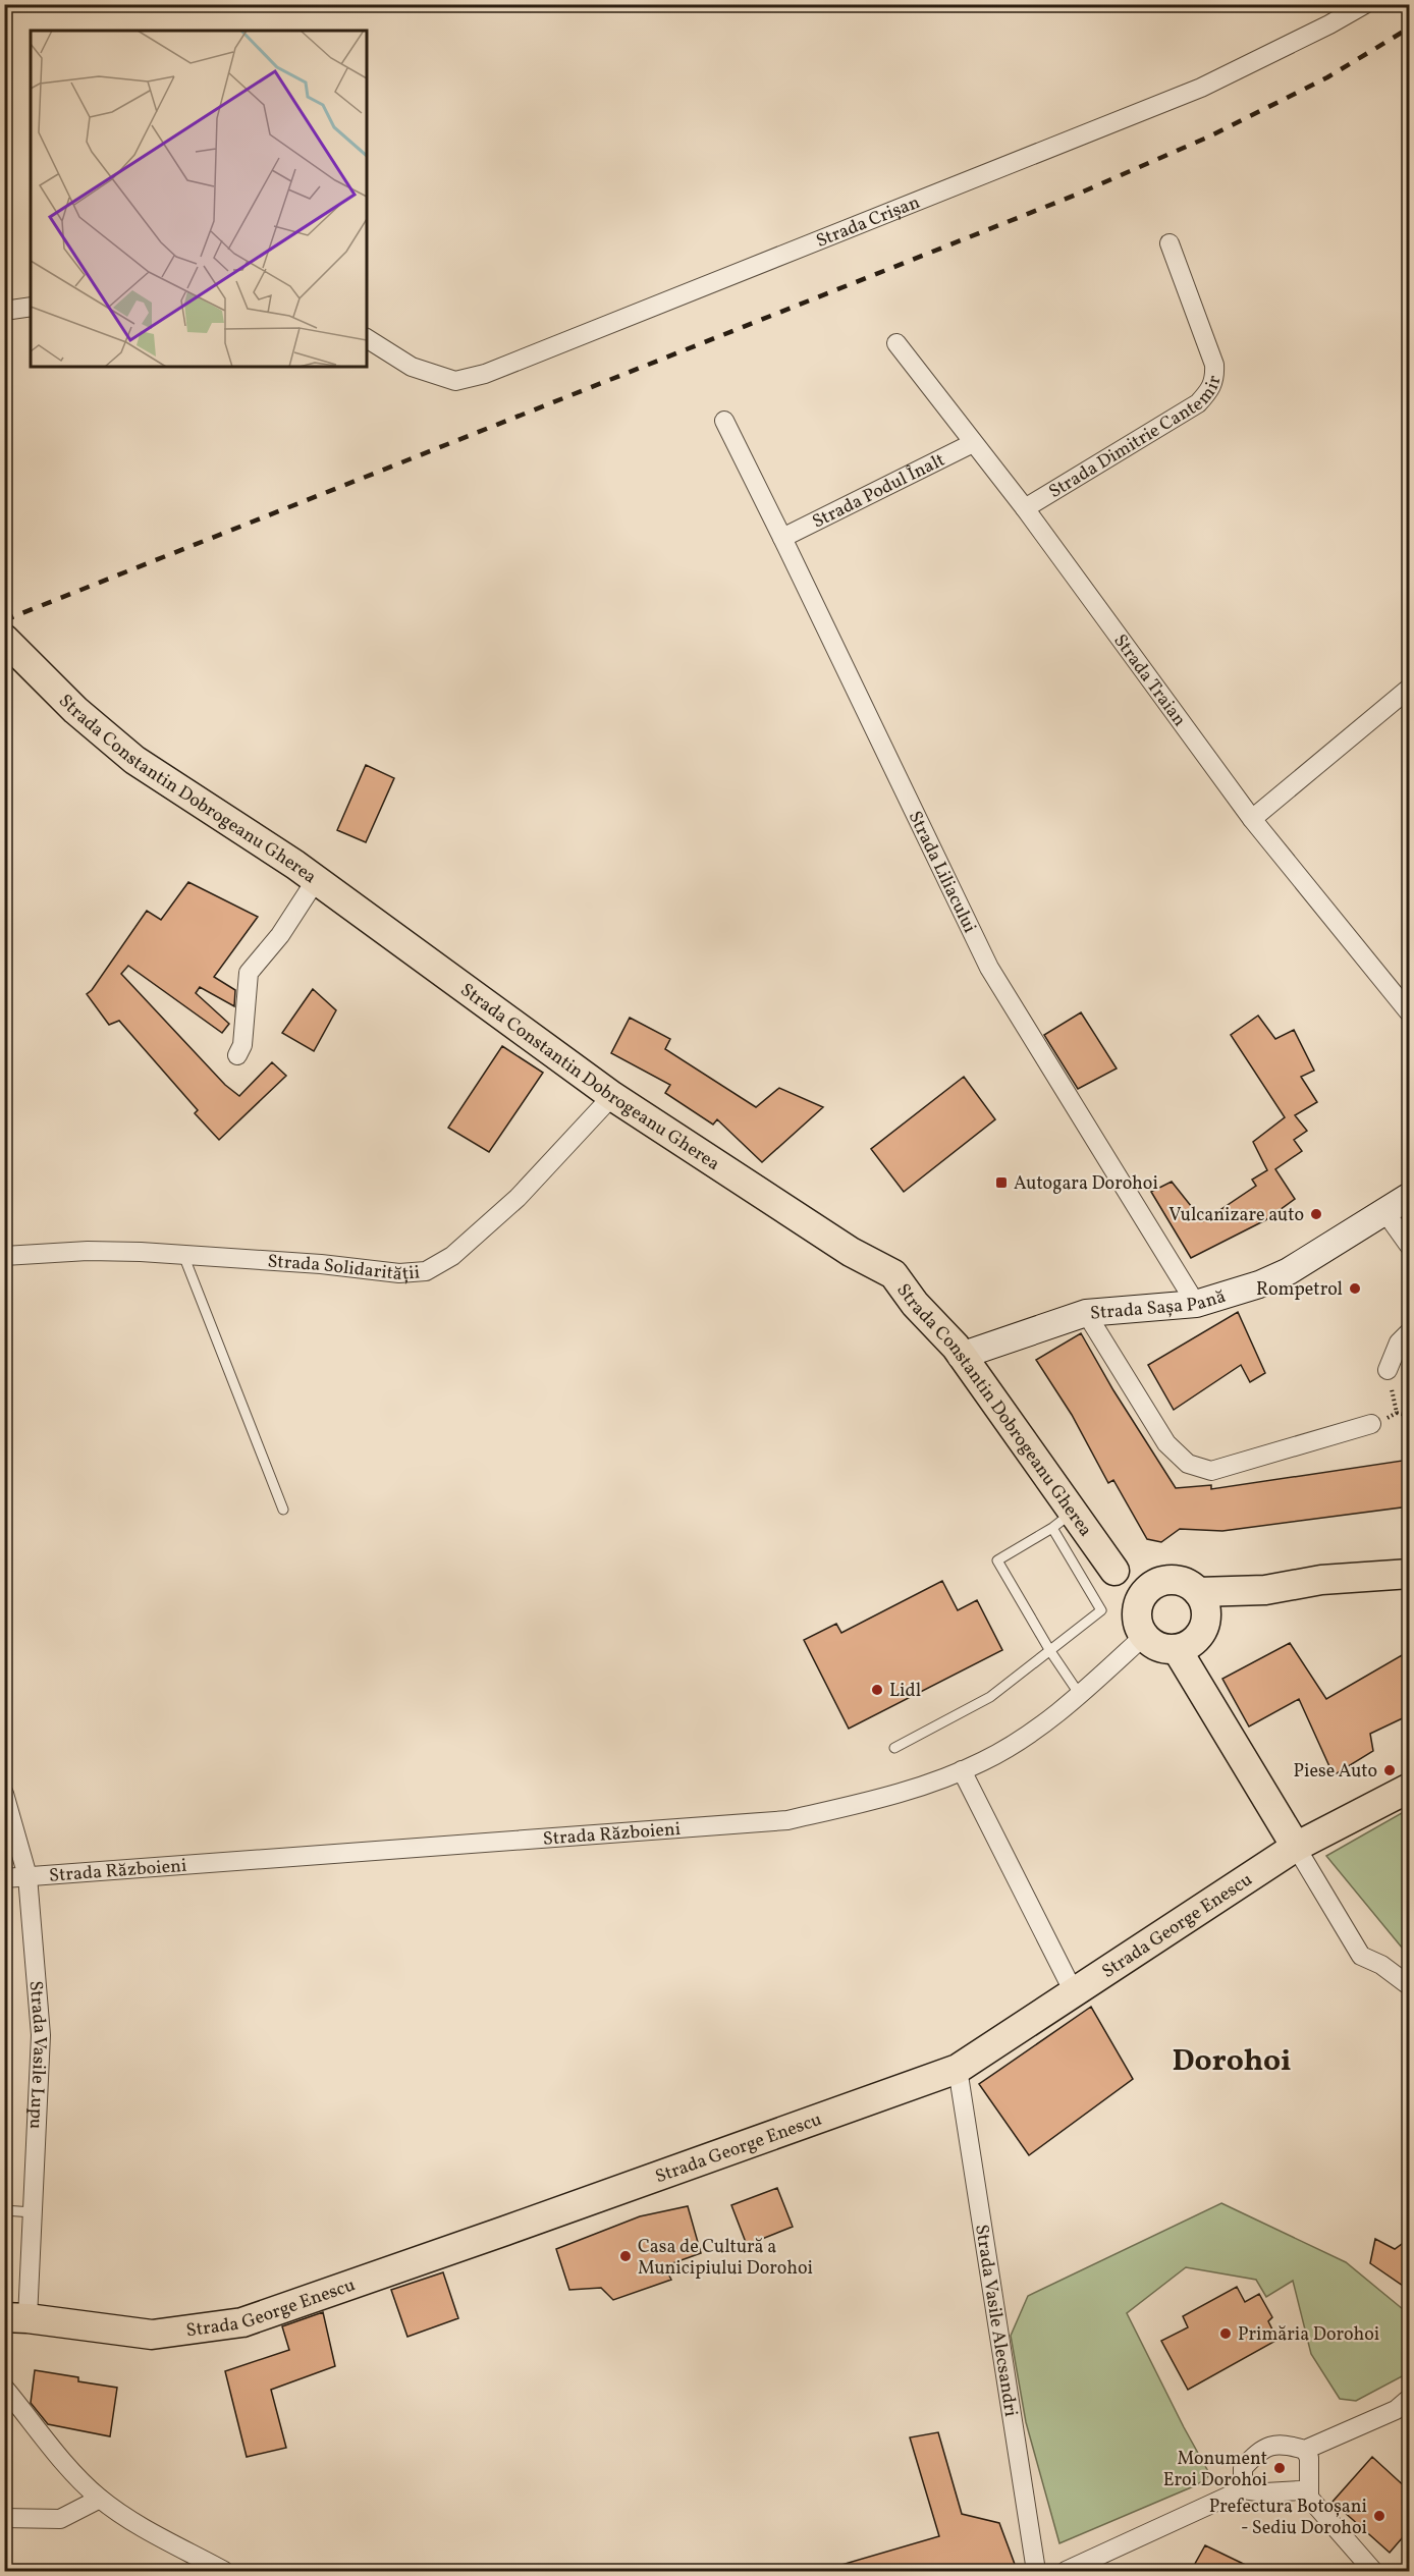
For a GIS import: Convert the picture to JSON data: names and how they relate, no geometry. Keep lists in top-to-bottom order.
{
  "streets": {
    "main road": ["Strada Constantin Dobrogeanu Gherea", "Strada George Enescu"],
    "street": [
      "Strada Crișan",
      "Strada Dimitrie Cantemir",
      "Strada Podul Înalt",
      "Strada Traian",
      "Strada Liliacului",
      "Strada Solidarității",
      "Strada Sașa Pană",
      "Strada Războieni",
      "Strada Vasile Lupu",
      "Strada Vasile Alecsandri"
    ]
  },
  "crossings": [
    ["Strada Dimitrie Cantemir", "Strada Traian"],
    ["Strada Podul Înalt", "Strada Traian"],
    ["Strada Podul Înalt", "Strada Liliacului"],
    ["Strada Constantin Dobrogeanu Gherea", "Strada Solidarității"],
    ["Strada Constantin Dobrogeanu Gherea", "Strada Sașa Pană"],
    ["Strada Constantin Dobrogeanu Gherea", "Strada Războieni"],
    ["Strada Liliacului", "Strada Sașa Pană"],
    ["Strada Războieni", "Strada Vasile Lupu"],
    ["Strada George Enescu", "Strada Vasile Lupu"],
    ["Strada George Enescu", "Strada Vasile Alecsandri"]
  ],
  "districts": ["Dorohoi"],
  "places": {
    "transit": ["Autogara Dorohoi"],
    "other": [
      "Vulcanizare auto",
      "Rompetrol",
      "Lidl",
      "Piese Auto",
      "Casa de Cultură a Municipiului Dorohoi",
      "Primăria Dorohoi",
      "Monument Eroi Dorohoi",
      "Prefectura Botoșani - Sediu Dorohoi"
    ]
  }
}
